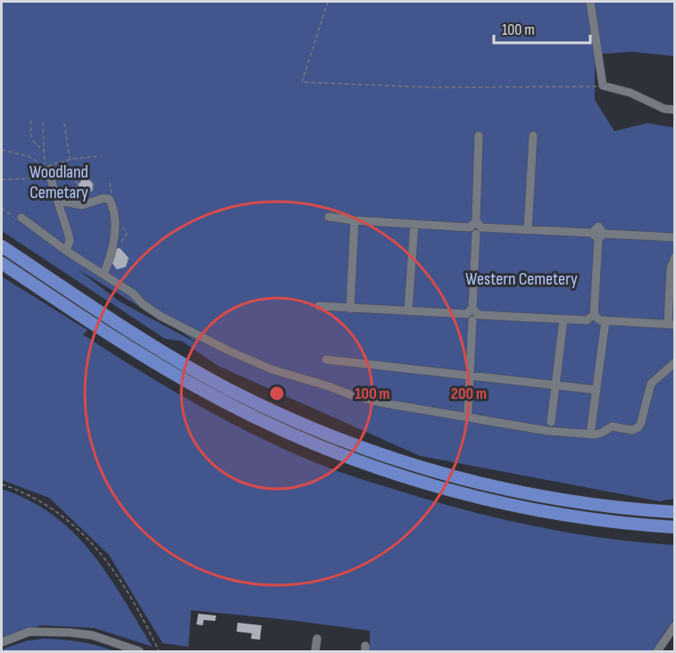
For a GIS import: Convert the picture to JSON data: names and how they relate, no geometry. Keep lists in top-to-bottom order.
{
  "parks": ["Woodland Cemetary", "Western Cemetery"],
  "scale_bar": "100 m",
  "rings": ["100 m", "200 m"]
}
